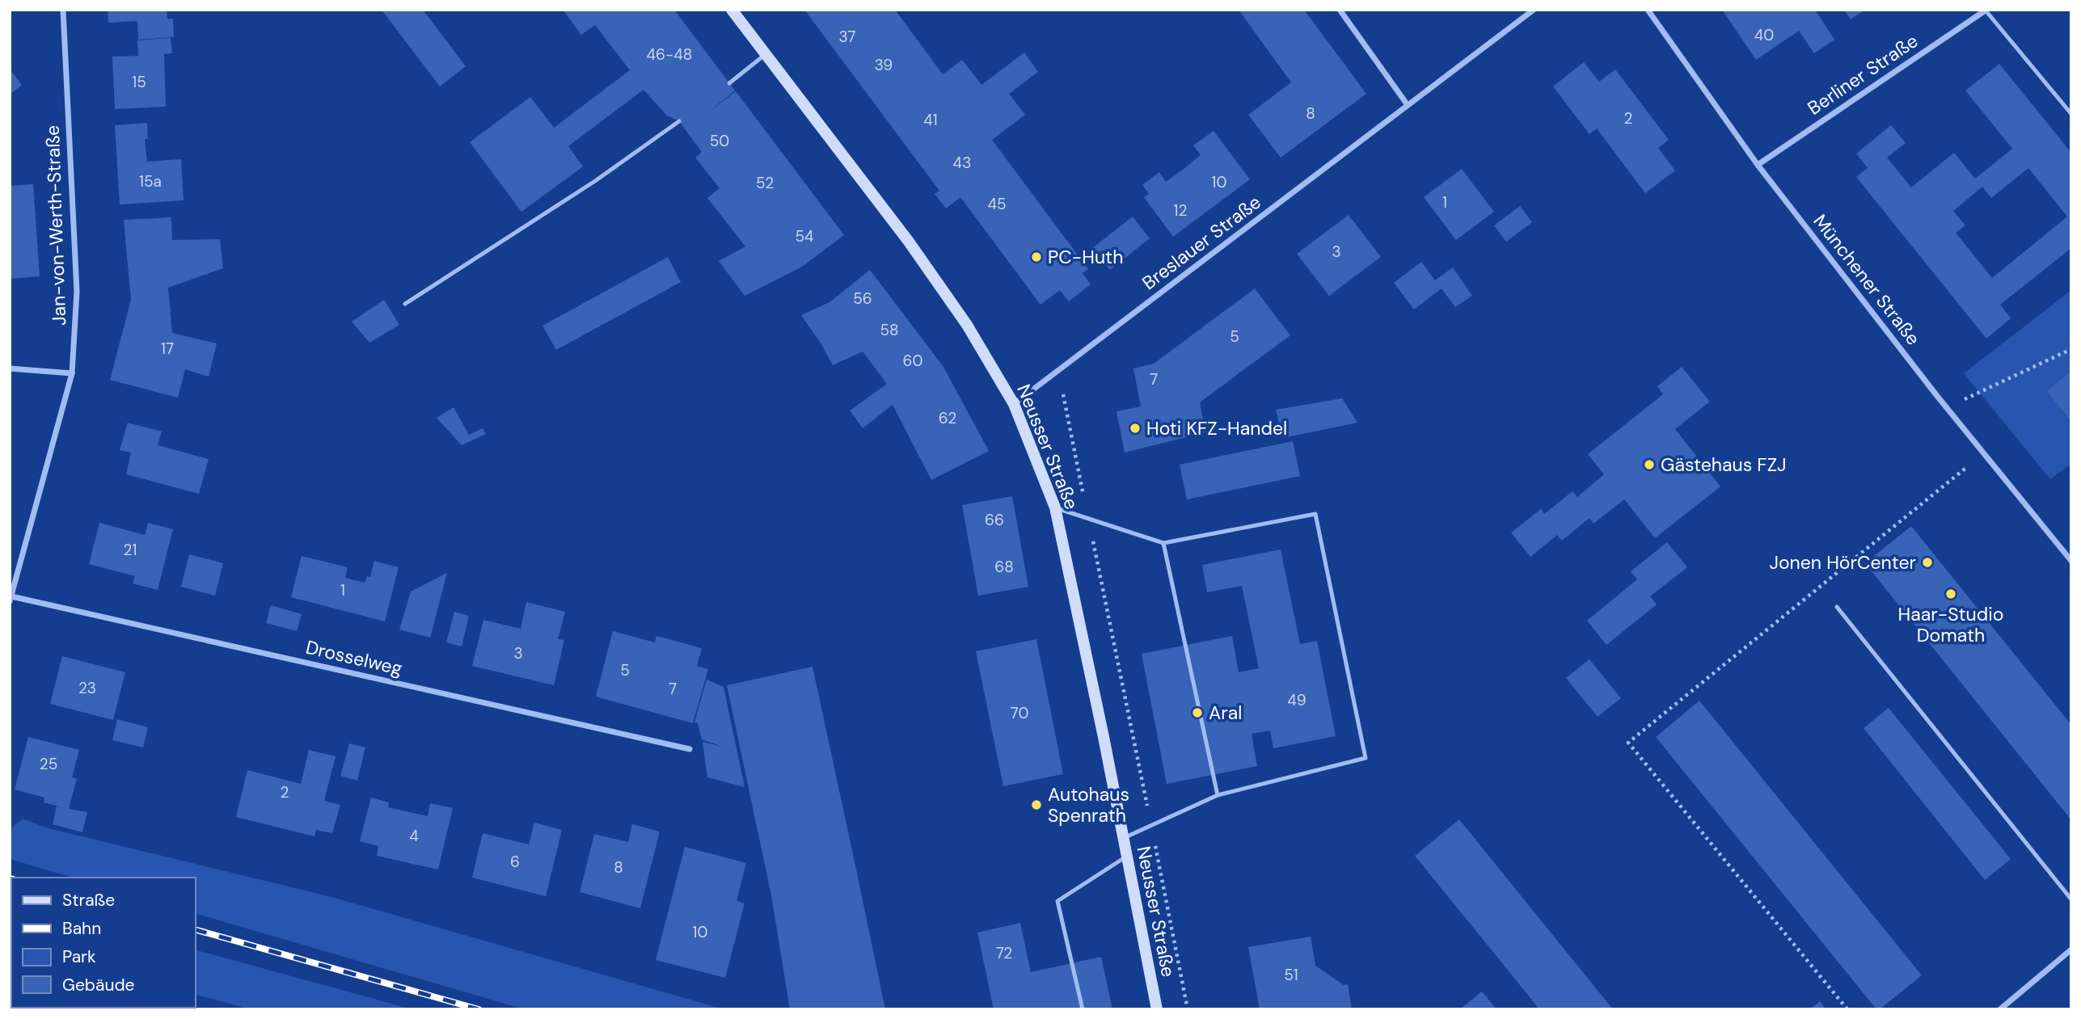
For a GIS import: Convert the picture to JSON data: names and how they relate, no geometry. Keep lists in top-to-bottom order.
{
  "streets": {
    "main road": ["Neusser Straße"],
    "street": [
      "Berliner Straße",
      "Jan-von-Werth-Straße",
      "Breslauer Straße",
      "Münchener Straße",
      "Drosselweg"
    ]
  },
  "crossings": [
    ["Berliner Straße", "Münchener Straße"],
    ["Jan-von-Werth-Straße", "Drosselweg"],
    ["Breslauer Straße", "Neusser Straße"]
  ],
  "places": [
    "PC-Huth",
    "Hoti KFZ-Handel",
    "Gästehaus FZJ",
    "Jonen HörCenter",
    "Haar-Studio Domath",
    "Aral",
    "Autohaus Spenrath"
  ],
  "house_numbers": [
    "40",
    "37",
    "46-48",
    "39",
    "15",
    "8",
    "2",
    "41",
    "50",
    "43",
    "15a",
    "10",
    "52",
    "1",
    "45",
    "12",
    "54",
    "3",
    "56",
    "58",
    "5",
    "17",
    "60",
    "7",
    "62",
    "66",
    "21",
    "68",
    "1",
    "3",
    "5",
    "23",
    "7",
    "49",
    "70",
    "25",
    "2",
    "4",
    "6",
    "8",
    "10",
    "72",
    "51"
  ],
  "legend": [
    "Straße",
    "Bahn",
    "Park",
    "Gebäude"
  ]
}
